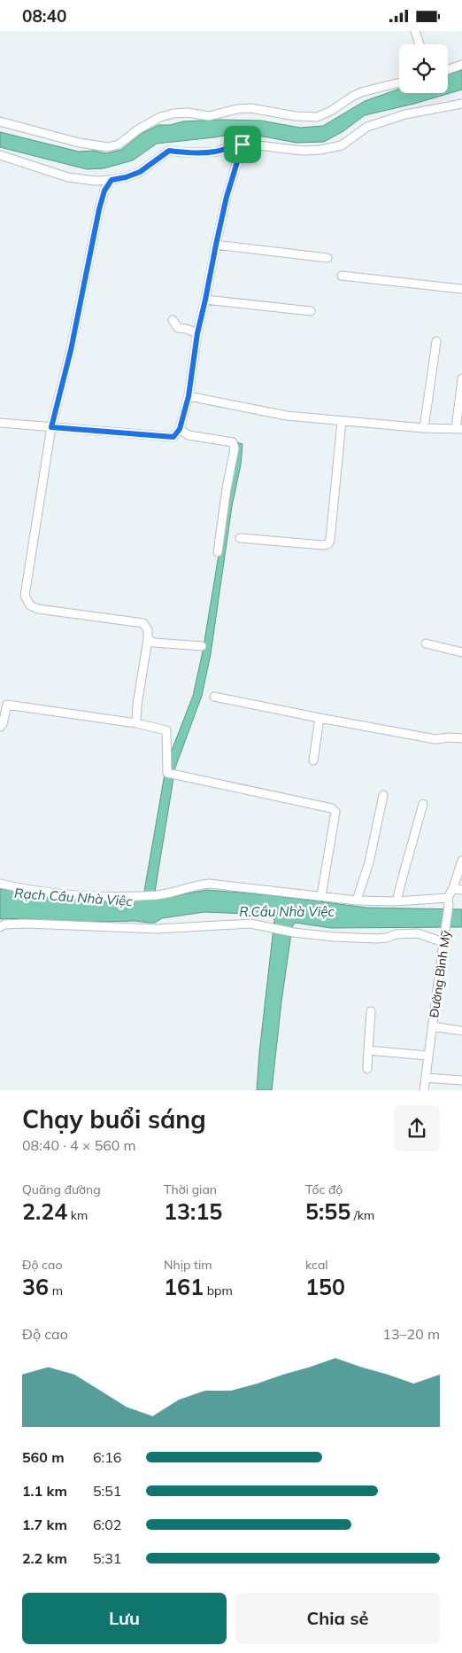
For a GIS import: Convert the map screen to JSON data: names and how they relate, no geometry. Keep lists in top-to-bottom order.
{
  "streets": {
    "street": ["Đường Bình Mỹ"]
  },
  "water": ["Rạch Cầu Nhà Việc", "R.Cầu Nhà Việc"],
  "page": {
    "status": "08:40",
    "heading": ["Chạy buổi sáng", "08:40 · 4 × 560 m"],
    "stats": [
      ["Quãng đường", "2.24 km"],
      ["Thời gian", "13:15"],
      ["Tốc độ", "5:55 /km"],
      ["Độ cao", "36 m"],
      ["Nhịp tim", "161 bpm"],
      ["kcal", "150"]
    ],
    "chart": ["Độ cao", "13–20 m"],
    "list": [
      {
        "name": "560 m",
        "note": "6:16"
      },
      {
        "name": "1.1 km",
        "note": "5:51"
      },
      {
        "name": "1.7 km",
        "note": "6:02"
      },
      {
        "name": "2.2 km",
        "note": "5:31"
      }
    ],
    "buttons": ["Lưu", "Chia sẻ"]
  }
}
